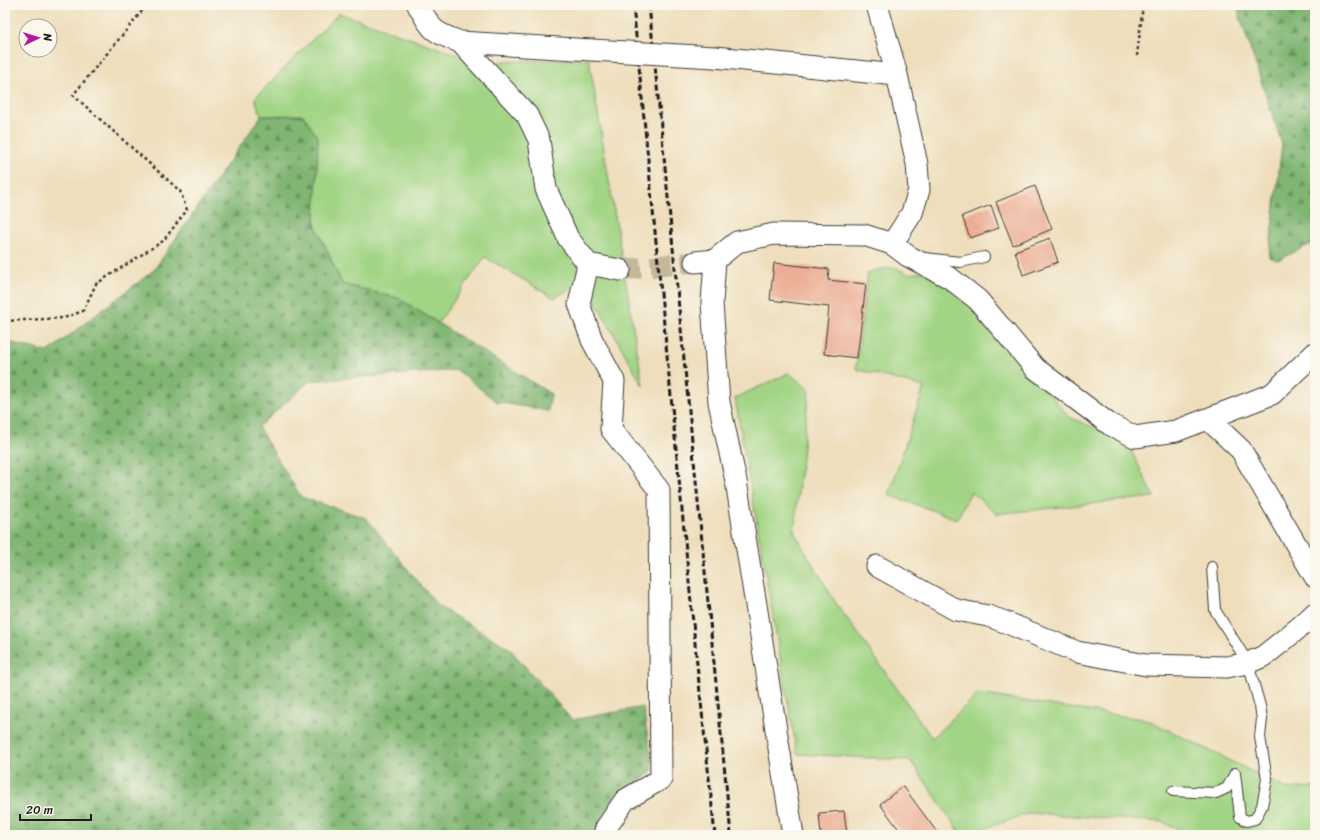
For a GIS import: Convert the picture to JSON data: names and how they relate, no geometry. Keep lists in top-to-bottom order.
{
  "scale_bar": "20 m",
  "north": "right"
}
